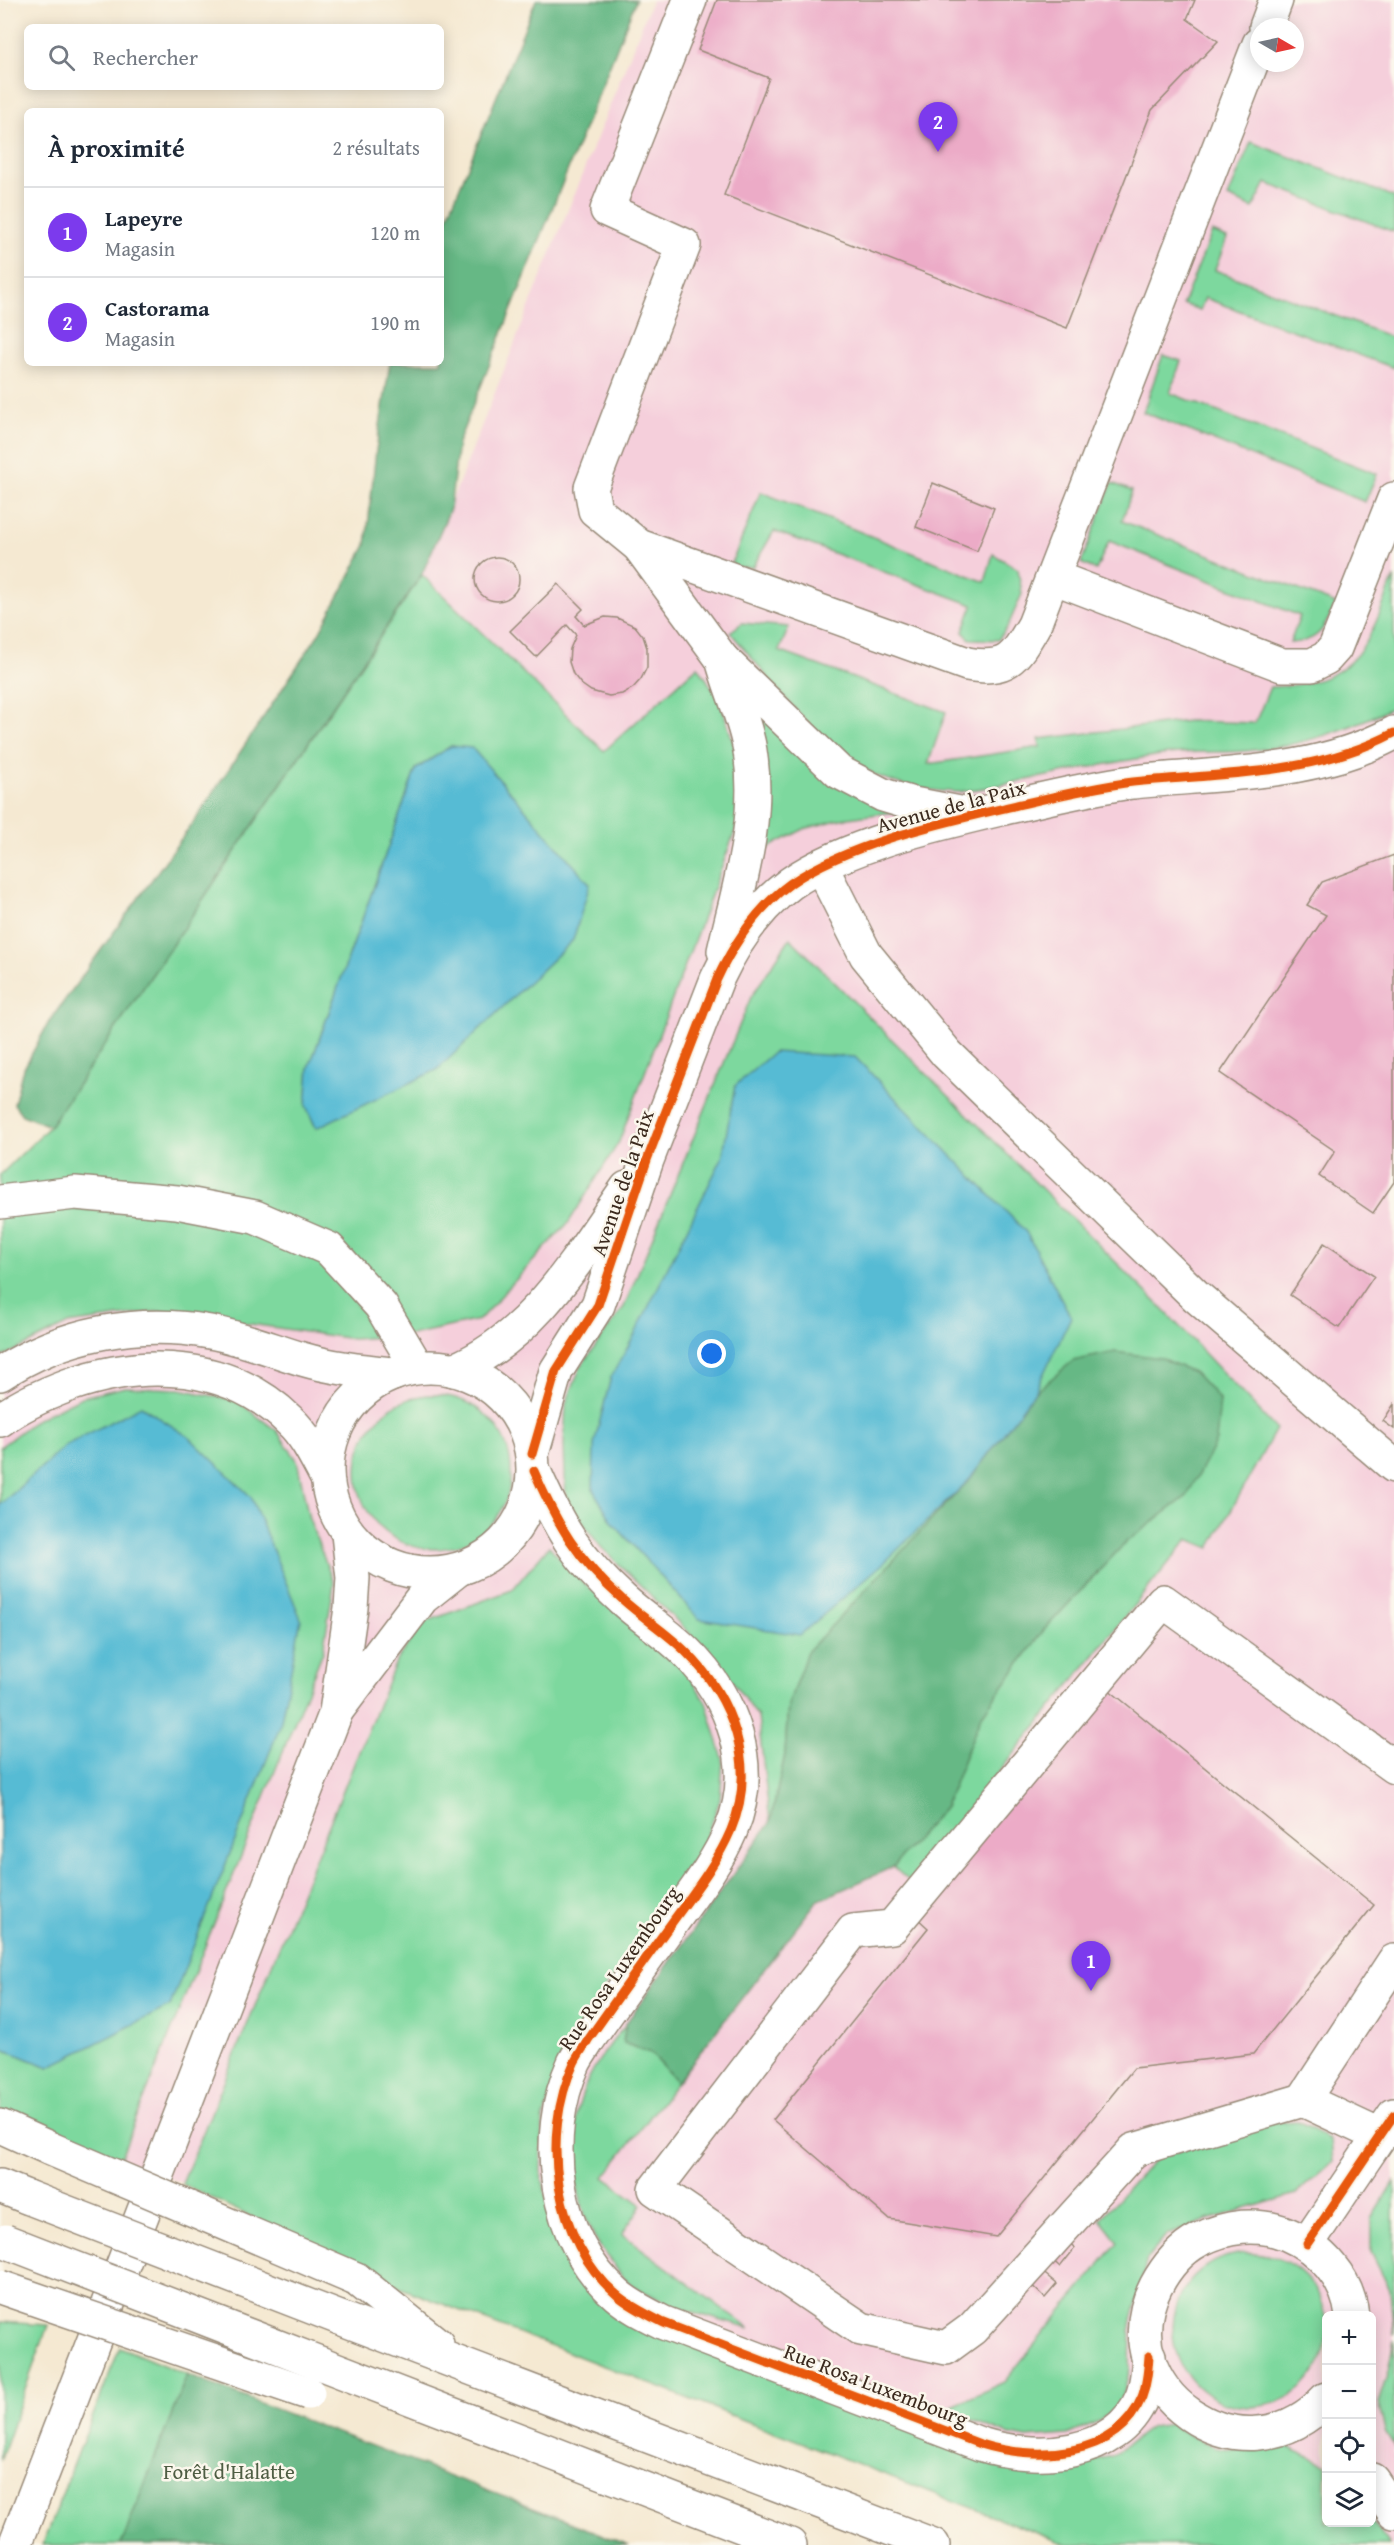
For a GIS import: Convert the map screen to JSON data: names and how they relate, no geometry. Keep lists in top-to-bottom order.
{
  "streets": {
    "main road": ["Avenue de la Paix", "Rue Rosa Luxembourg"]
  },
  "crossings": [
    ["Avenue de la Paix", "Rue Rosa Luxembourg"]
  ],
  "parks": ["Forêt d'Halatte"],
  "north": "right",
  "page": {
    "search": "Rechercher",
    "pins": ["2", "1"],
    "heading": ["À proximité", "2 résultats"],
    "list": [
      {
        "mark": "1",
        "name": "Lapeyre",
        "note": "Magasin",
        "value": "120 m"
      },
      {
        "mark": "2",
        "name": "Castorama",
        "note": "Magasin",
        "value": "190 m"
      }
    ],
    "map_buttons": ["+", "−"]
  }
}
